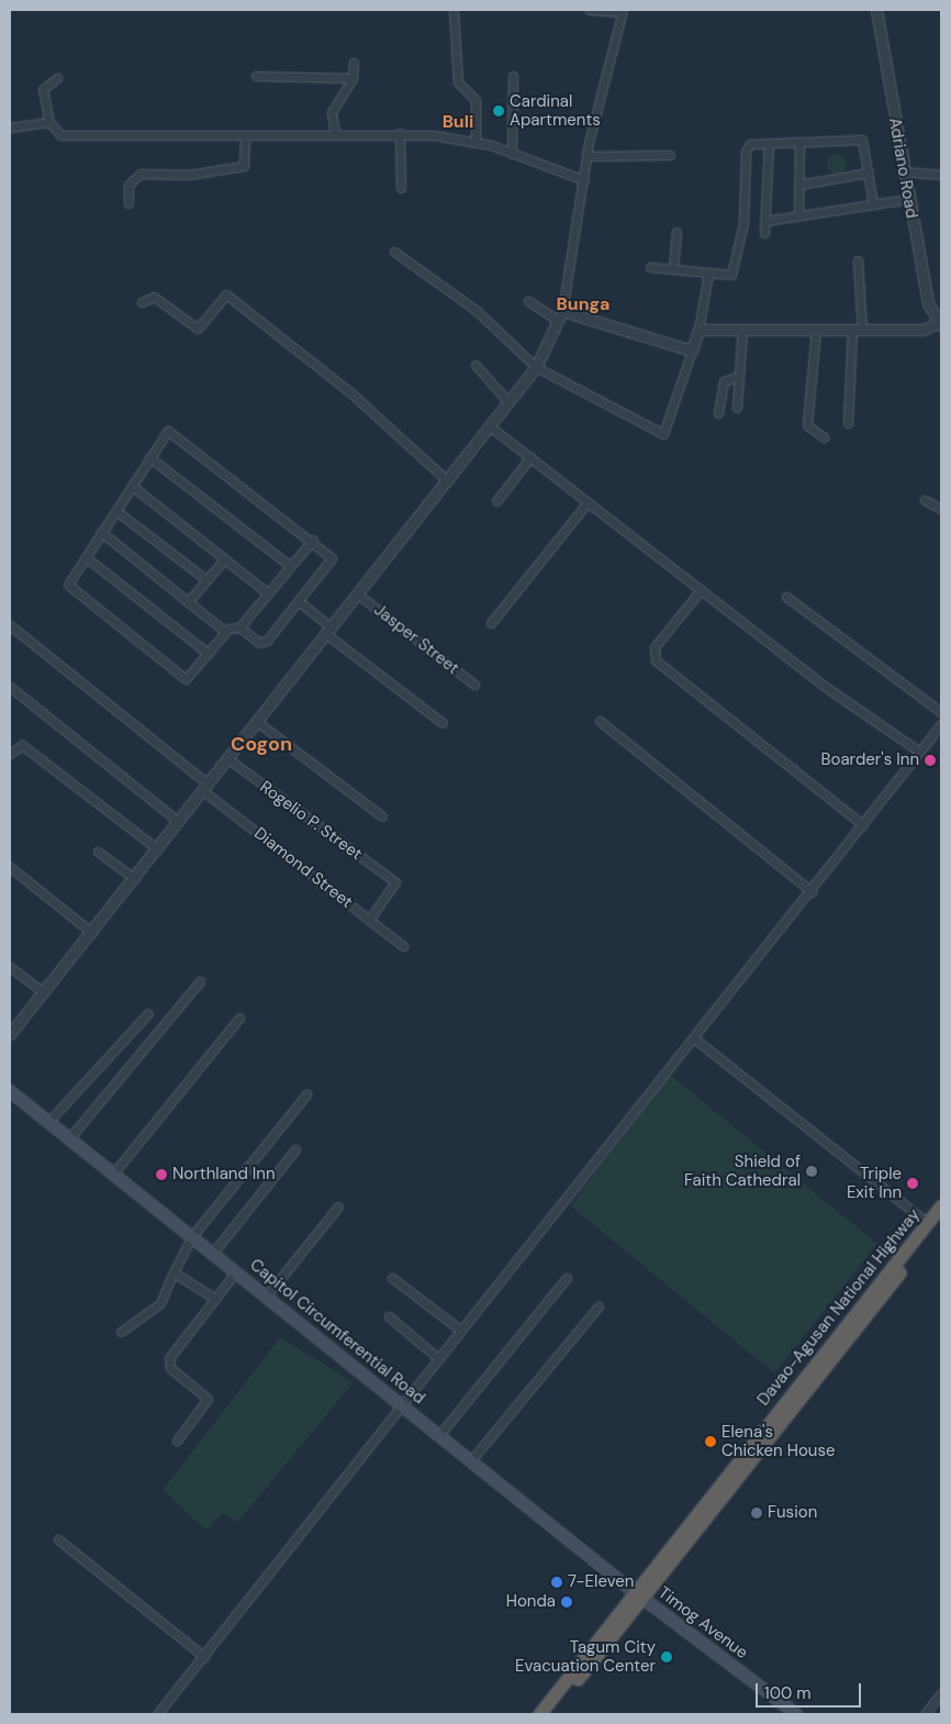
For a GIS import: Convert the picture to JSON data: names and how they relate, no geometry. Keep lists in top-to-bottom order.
{
  "streets": {
    "highway": ["Davao-Agusan National Highway"],
    "main road": ["Capitol Circumferential Road", "Timog Avenue"],
    "street": [
      "Adriano Road",
      "Jasper Street",
      "Rogelio P. Street",
      "Diamond Street"
    ]
  },
  "crossings": [
    ["Rogelio P. Street", "Diamond Street"],
    ["Davao-Agusan National Highway", "Capitol Circumferential Road"],
    ["Davao-Agusan National Highway", "Timog Avenue"],
    ["Capitol Circumferential Road", "Timog Avenue"]
  ],
  "districts": ["Buli", "Bunga", "Cogon"],
  "places": [
    "Cardinal Apartments",
    "Boarder's Inn",
    "Shield of Faith Cathedral",
    "Northland Inn",
    "Triple Exit Inn",
    "Elena's Chicken House",
    "Fusion",
    "7-Eleven",
    "Honda",
    "Tagum City Evacuation Center"
  ],
  "scale_bar": "100 m"
}
